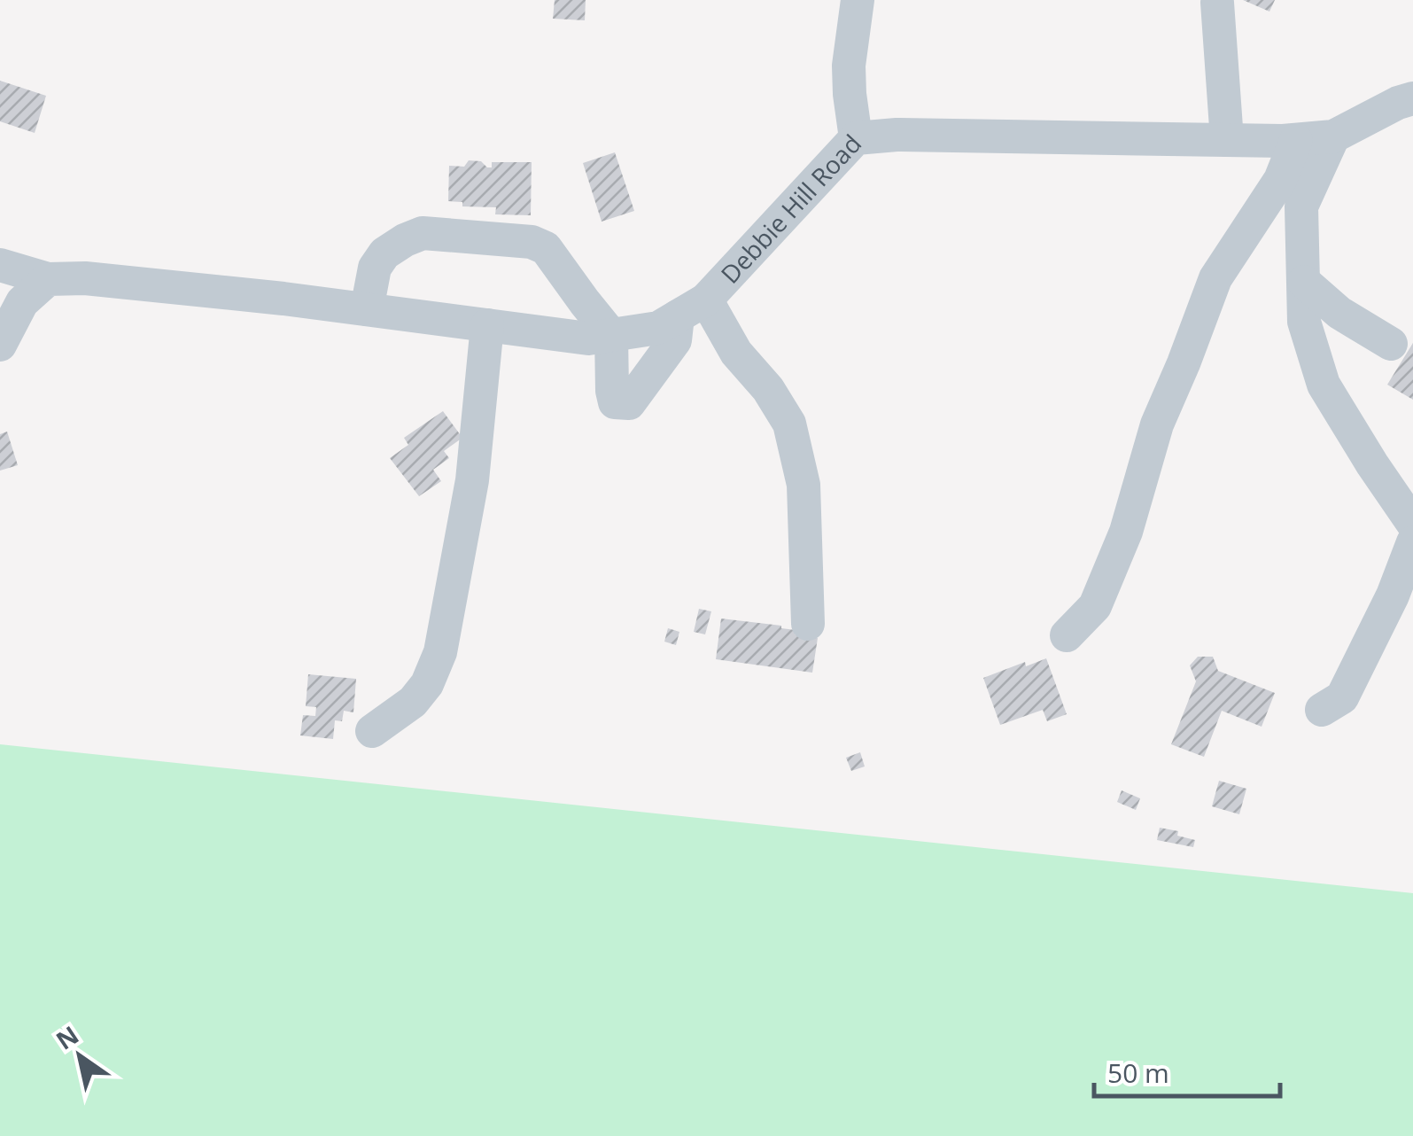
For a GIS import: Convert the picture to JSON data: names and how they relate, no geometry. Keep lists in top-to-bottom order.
{
  "streets": {
    "street": ["Debbie Hill Road"]
  },
  "scale_bar": "50 m",
  "north": "top left"
}
